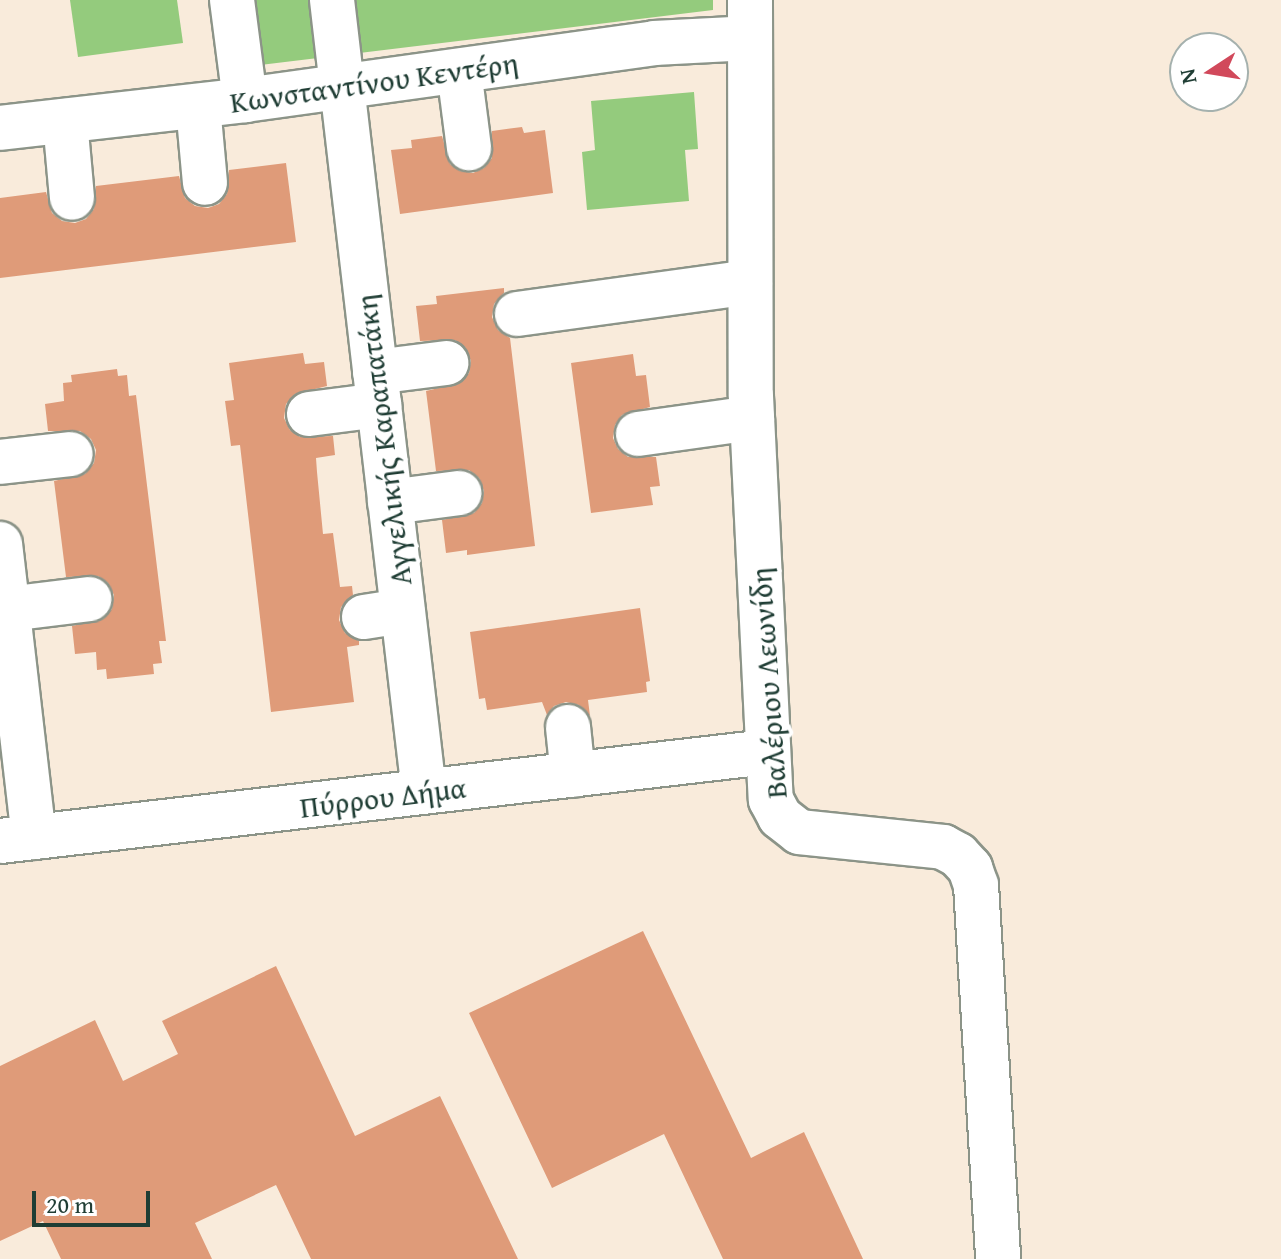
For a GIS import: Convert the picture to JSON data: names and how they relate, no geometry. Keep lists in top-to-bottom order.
{
  "streets": {
    "street": [
      "Κωνσταντίνου Κεντέρη",
      "Αγγελικής Καραπατάκη",
      "Βαλέριου Λεωνίδη",
      "Πύρρου Δήμα"
    ]
  },
  "crossings": [
    ["Κωνσταντίνου Κεντέρη", "Αγγελικής Καραπατάκη"],
    ["Κωνσταντίνου Κεντέρη", "Βαλέριου Λεωνίδη"],
    ["Αγγελικής Καραπατάκη", "Πύρρου Δήμα"],
    ["Βαλέριου Λεωνίδη", "Πύρρου Δήμα"]
  ],
  "scale_bar": "20 m",
  "north": "left"
}
